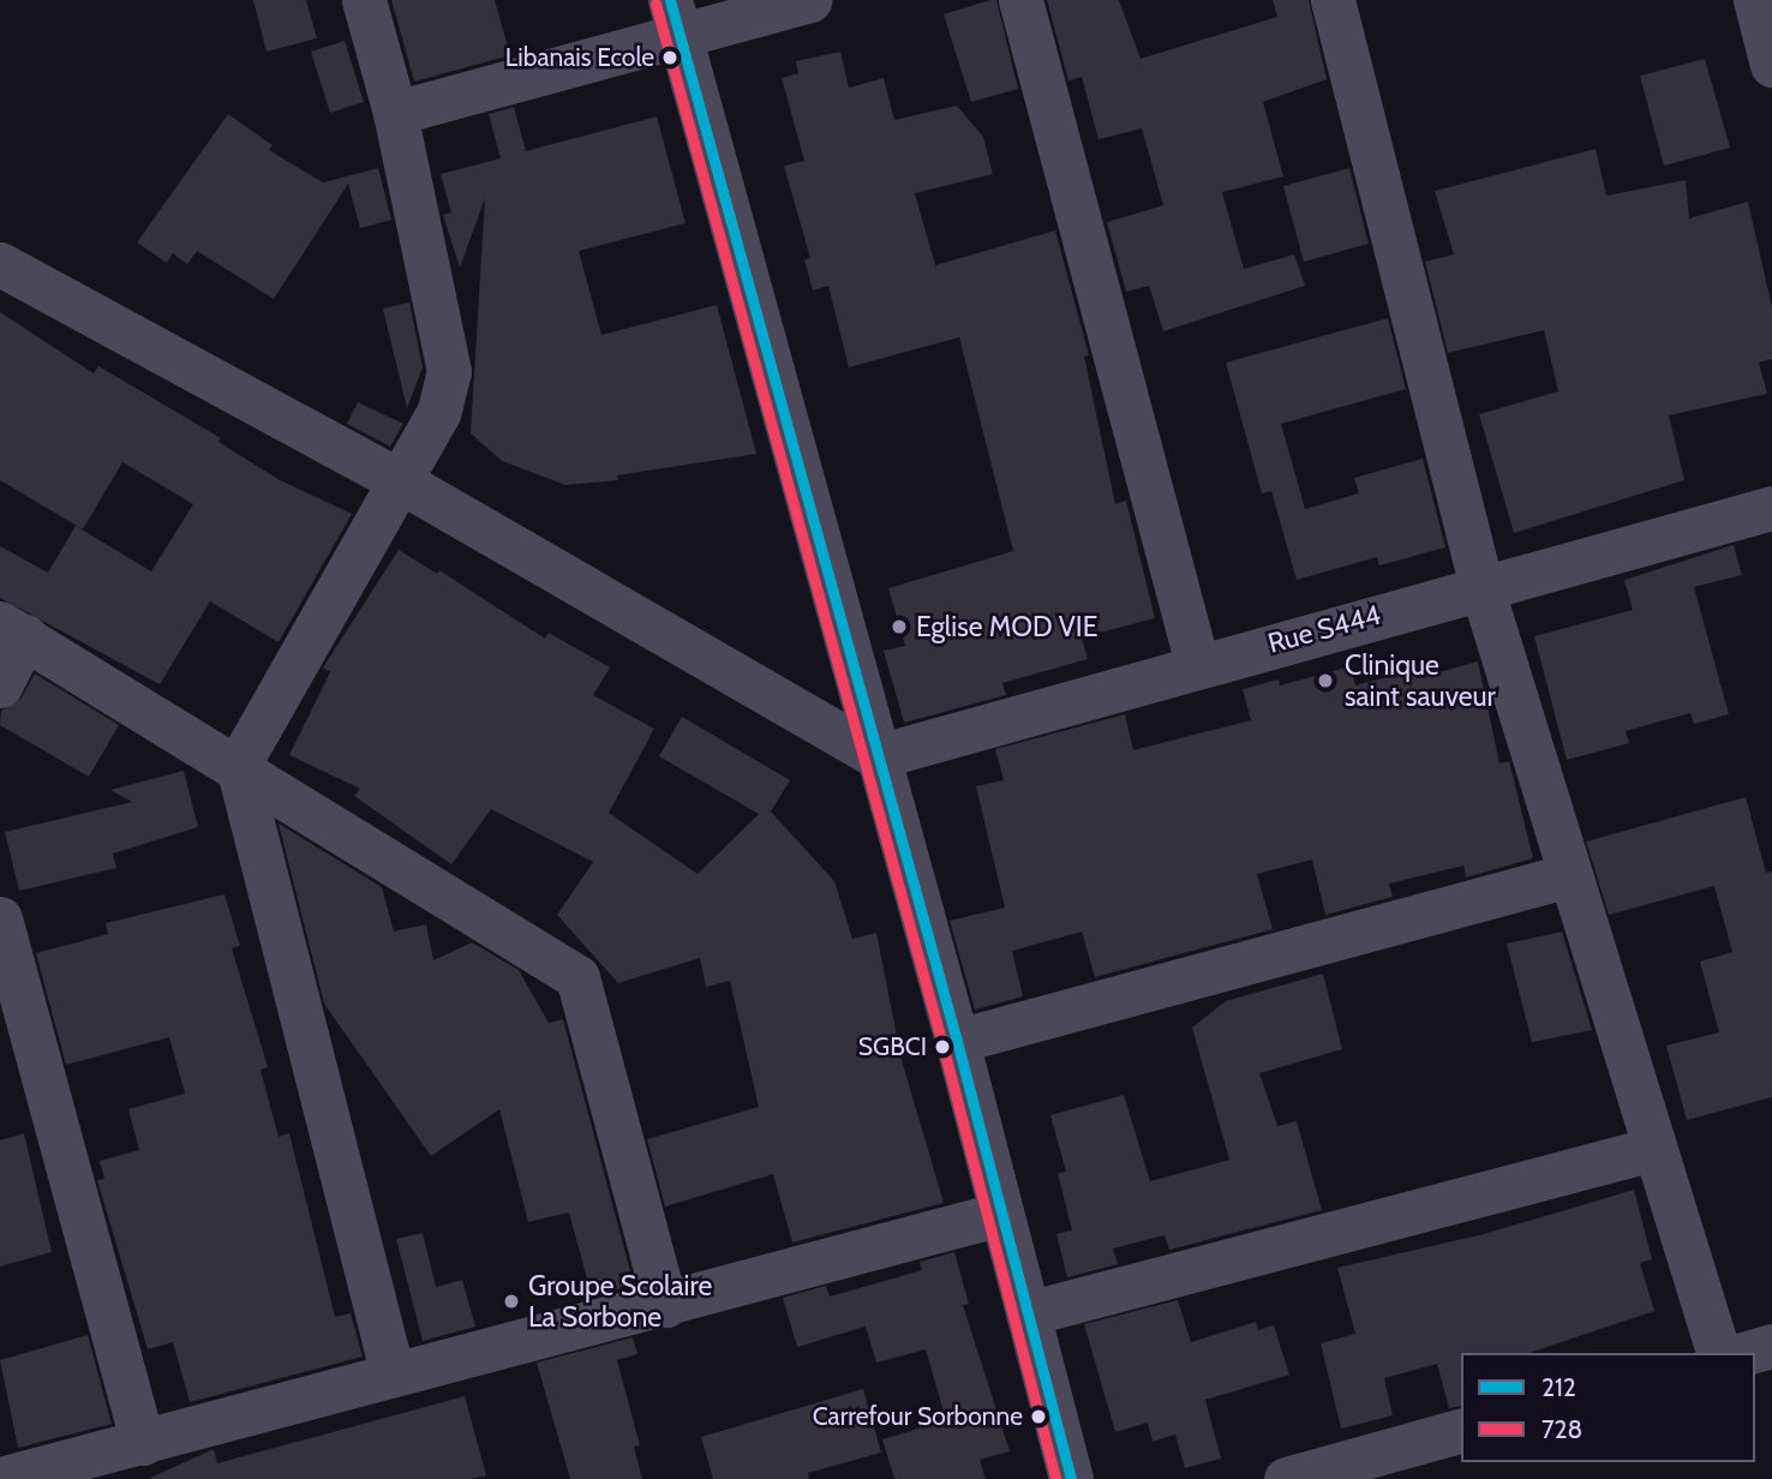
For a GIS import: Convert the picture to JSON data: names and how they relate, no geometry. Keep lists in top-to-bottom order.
{
  "streets": {
    "street": ["Rue S444"]
  },
  "places": [
    "Libanais Ecole",
    "Eglise MOD VIE",
    "Clinique saint sauveur",
    "SGBCI",
    "Groupe Scolaire La Sorbone",
    "Carrefour Sorbonne"
  ],
  "lines": ["transit line 212", "transit line 728"],
  "legend": ["212", "728"]
}
